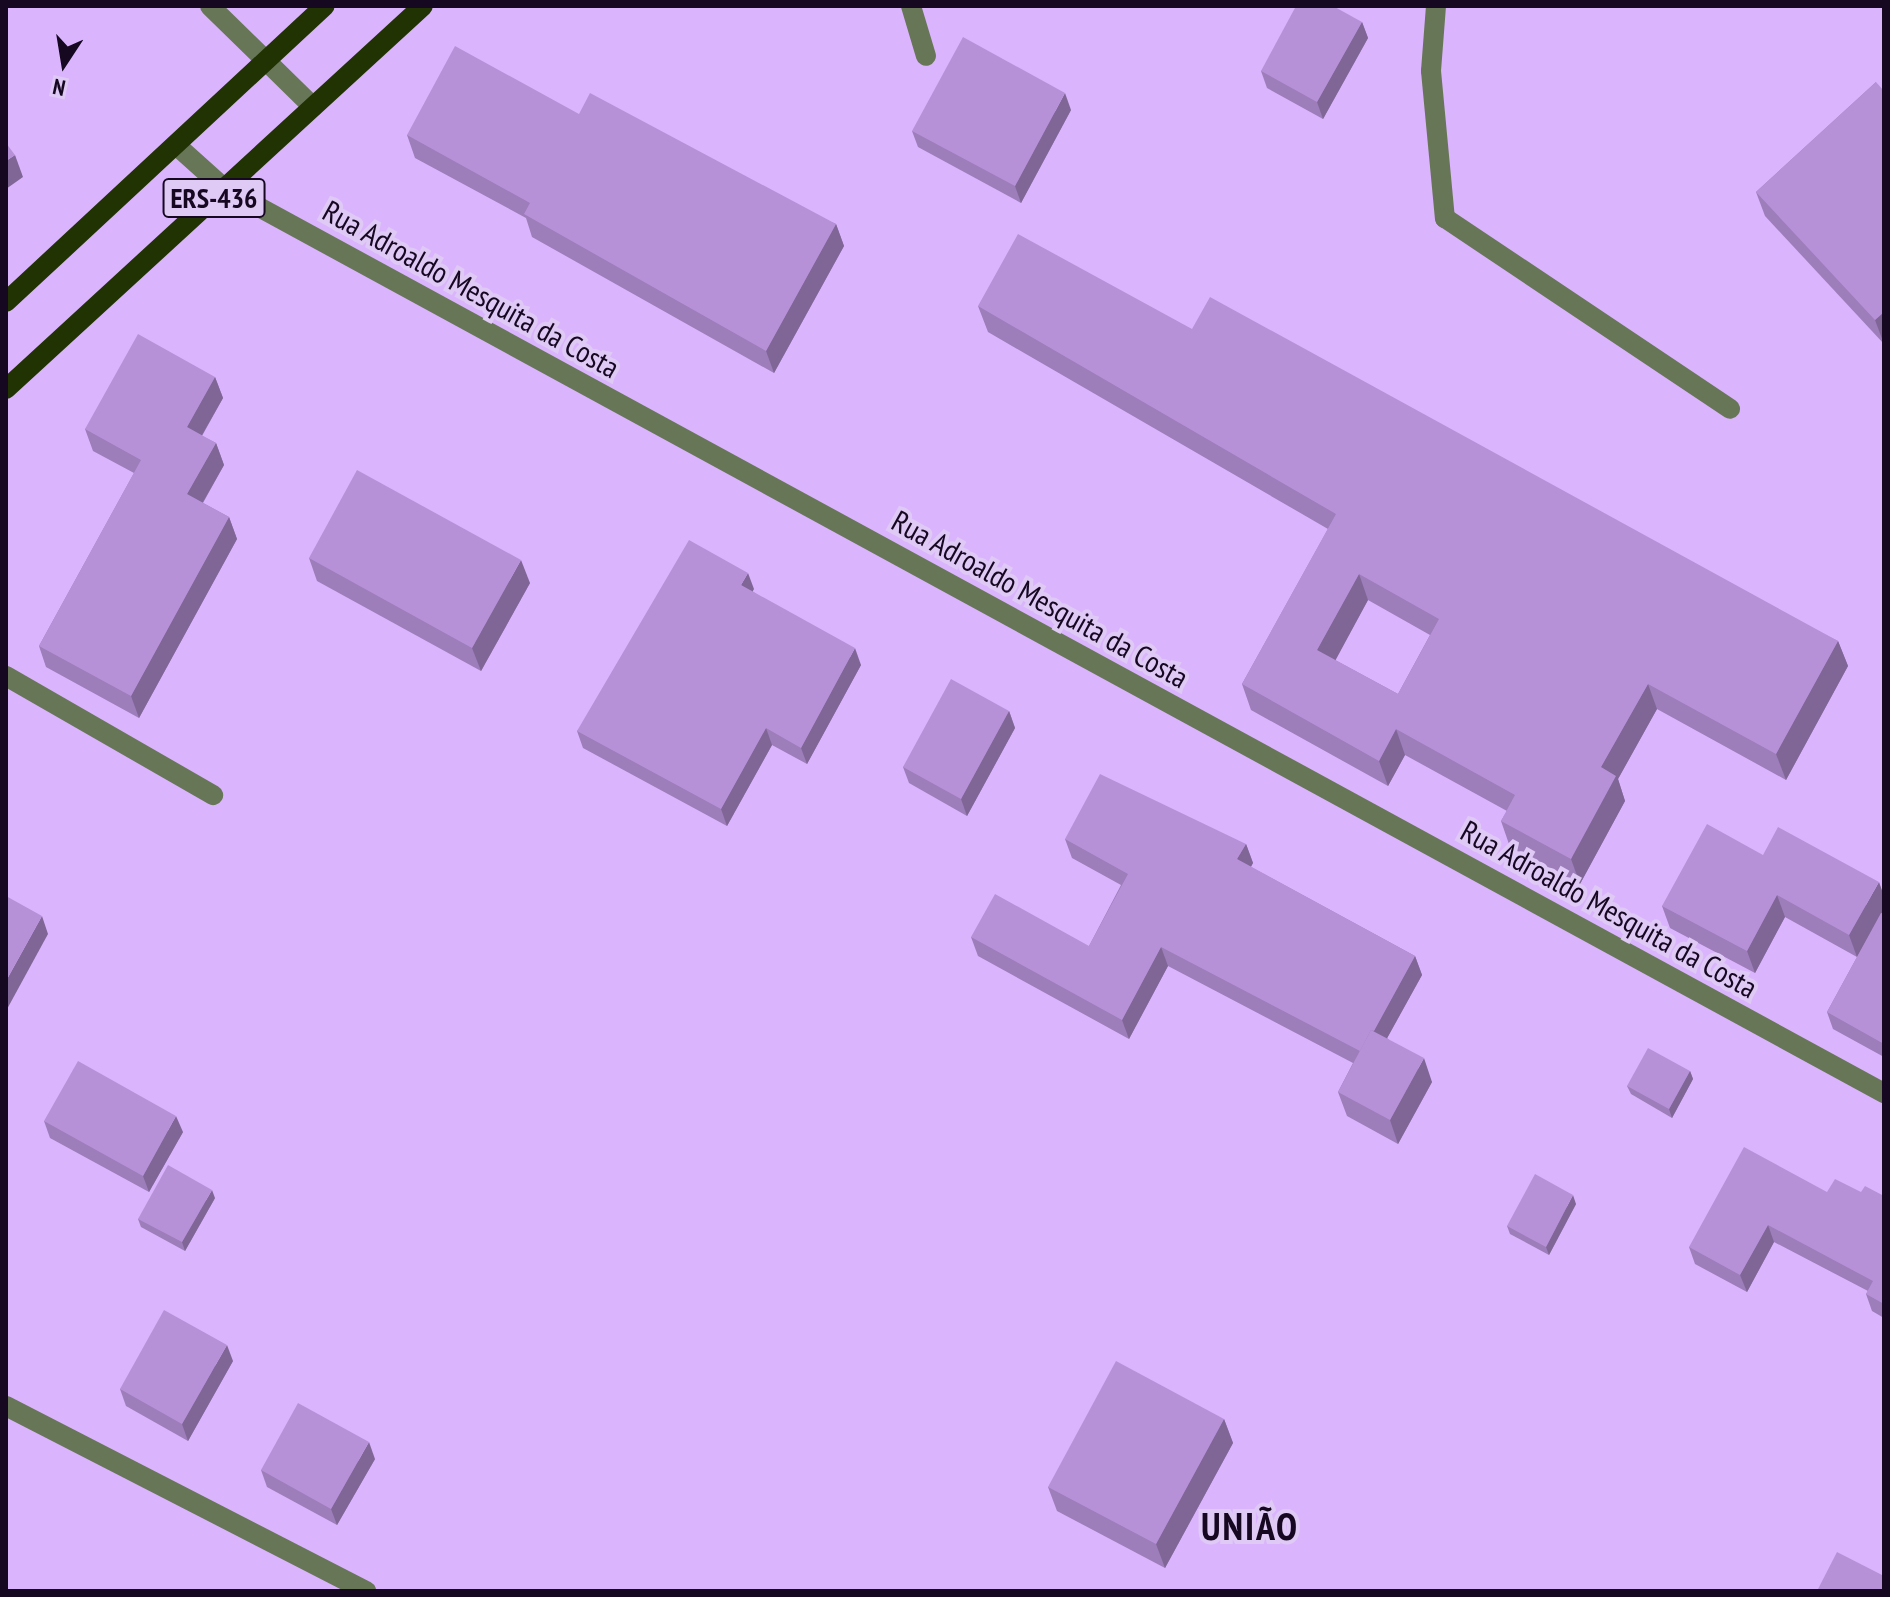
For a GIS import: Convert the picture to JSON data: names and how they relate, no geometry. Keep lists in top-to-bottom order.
{
  "streets": {
    "main road": ["ERS-436"],
    "street": ["Rua Adroaldo Mesquita da Costa"]
  },
  "crossings": [
    ["ERS-436", "Rua Adroaldo Mesquita da Costa"]
  ],
  "districts": ["UNIÃO"],
  "north": "bottom"
}
